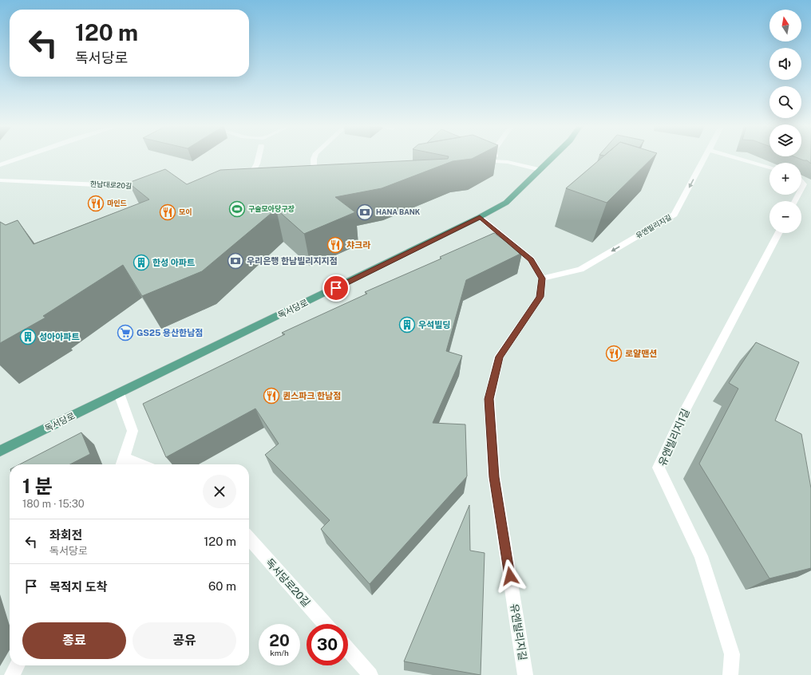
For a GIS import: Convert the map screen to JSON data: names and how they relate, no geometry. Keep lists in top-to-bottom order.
{
  "streets": {
    "main road": ["독서당로"],
    "street": [
      "한남대로20길",
      "유엔빌리지길",
      "유엔빌리지1길",
      "독서당로20길"
    ]
  },
  "places": {
    "restaurant": [
      "마인드",
      "모이",
      "챠크라",
      "로얄맨션",
      "퀸스파크 한남점"
    ],
    "sports": ["구슬모아당구장"],
    "bank": ["HANA BANK", "우리은행 한남빌리지지점"],
    "building": ["한성 아파트", "우석빌딩", "성아아파트"],
    "supermarket": ["GS25 용산한남점"]
  },
  "north": "top",
  "page": {
    "map_buttons": ["+", "−"],
    "turn": ["120 m", "독서당로"],
    "heading": ["1 분", "180 m · 15:30"],
    "list": [
      {
        "name": "좌회전",
        "note": "독서당로",
        "value": "120 m"
      },
      {
        "name": "목적지 도착",
        "value": "60 m"
      }
    ],
    "buttons": ["종료", "공유"],
    "speed": "20 km/h",
    "limit": "30"
  }
}
